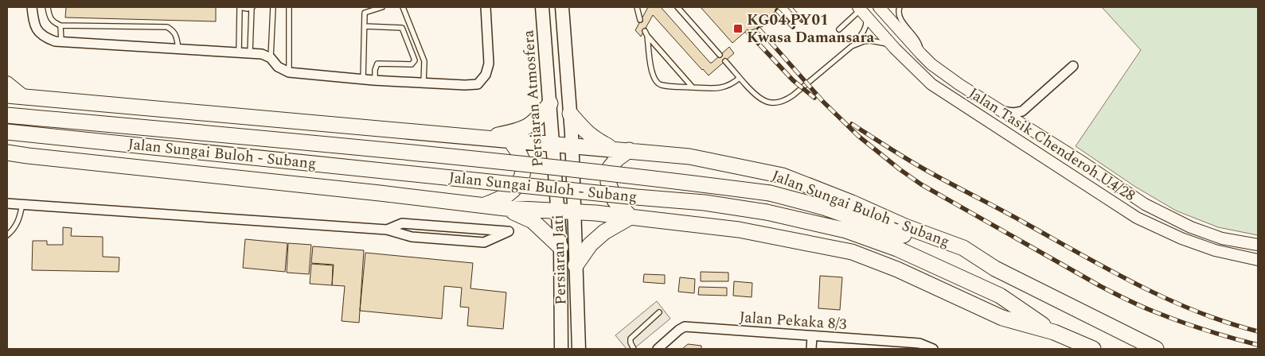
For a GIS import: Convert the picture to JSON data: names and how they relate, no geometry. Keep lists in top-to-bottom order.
{
  "streets": {
    "highway": ["Jalan Sungai Buloh - Subang"],
    "main road": ["Persiaran Atmosfera", "Persiaran Jati"],
    "street": ["Jalan Tasik Chenderoh U4/28", "Jalan Pekaka 8/3"]
  },
  "crossings": [
    ["Persiaran Atmosfera", "Jalan Sungai Buloh - Subang"],
    ["Persiaran Atmosfera", "Persiaran Jati"],
    ["Jalan Sungai Buloh - Subang", "Persiaran Jati"]
  ],
  "places": {
    "transit": ["KG04 PY01 Kwasa Damansara"]
  }
}
